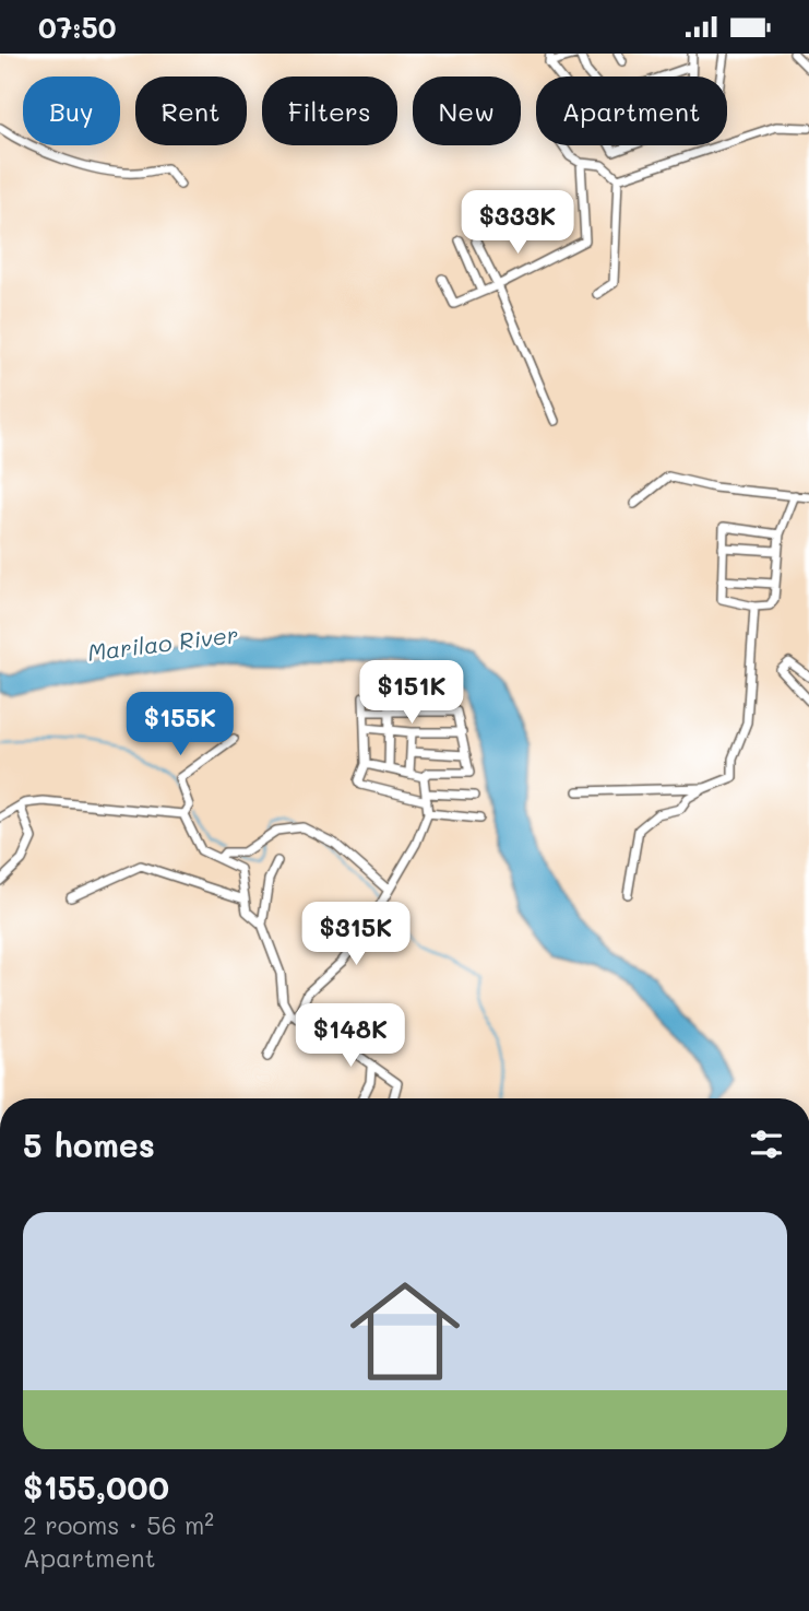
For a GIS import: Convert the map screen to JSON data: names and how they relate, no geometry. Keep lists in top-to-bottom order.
{
  "water": ["Marilao River"],
  "page": {
    "status": "07:50",
    "chip": [
      "Buy",
      "Rent",
      "Filters",
      "New",
      "Apartment"
    ],
    "price": [
      "$333K",
      "$151K",
      "$155K",
      "$315K",
      "$148K"
    ],
    "heading": "5 homes",
    "list": [
      {
        "name": "$155,000",
        "note": "2 rooms · 56 m² · Apartment"
      }
    ]
  }
}
